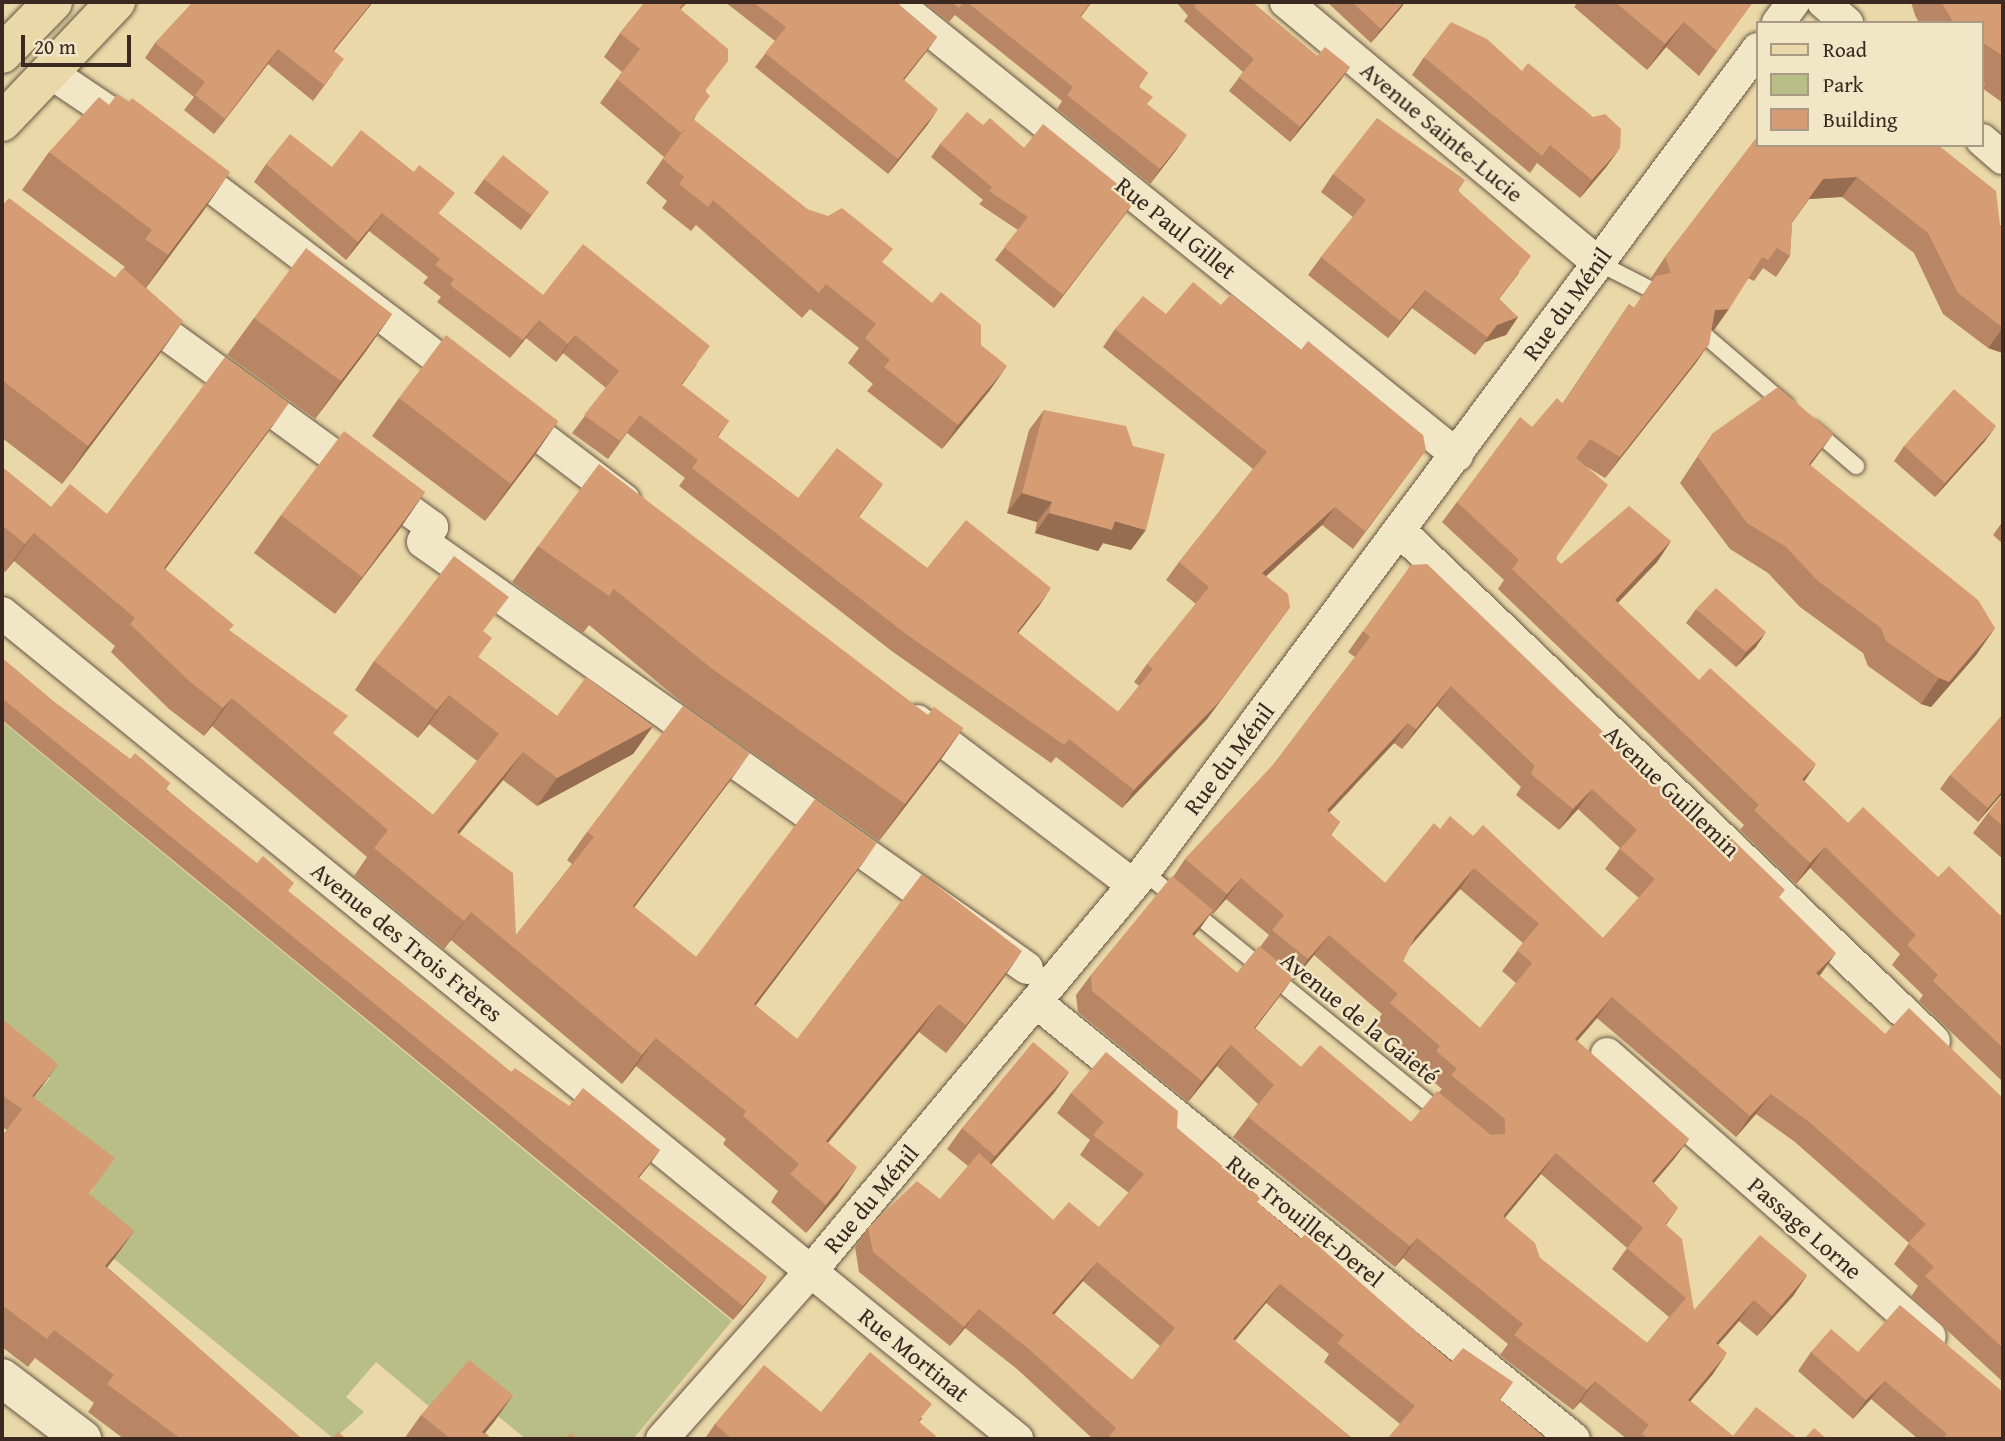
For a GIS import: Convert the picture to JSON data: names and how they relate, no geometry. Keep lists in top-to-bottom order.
{
  "streets": {
    "street": [
      "Avenue Sainte-Lucie",
      "Rue Paul Gillet",
      "Rue du Ménil",
      "Avenue Guillemin",
      "Avenue des Trois Frères",
      "Rue Trouillet-Derel",
      "Passage Lorne",
      "Rue Mortinat"
    ],
    "lane": ["Avenue de la Gaieté"]
  },
  "crossings": [
    ["Avenue Sainte-Lucie", "Rue du Ménil"],
    ["Rue Paul Gillet", "Rue du Ménil"],
    ["Rue du Ménil", "Avenue Guillemin"],
    ["Rue du Ménil", "Avenue des Trois Frères"],
    ["Rue du Ménil", "Avenue de la Gaieté"],
    ["Rue du Ménil", "Rue Trouillet-Derel"],
    ["Rue du Ménil", "Rue Mortinat"],
    ["Avenue des Trois Frères", "Rue Mortinat"]
  ],
  "legend": ["Road", "Park", "Building"],
  "scale_bar": "20 m"
}
